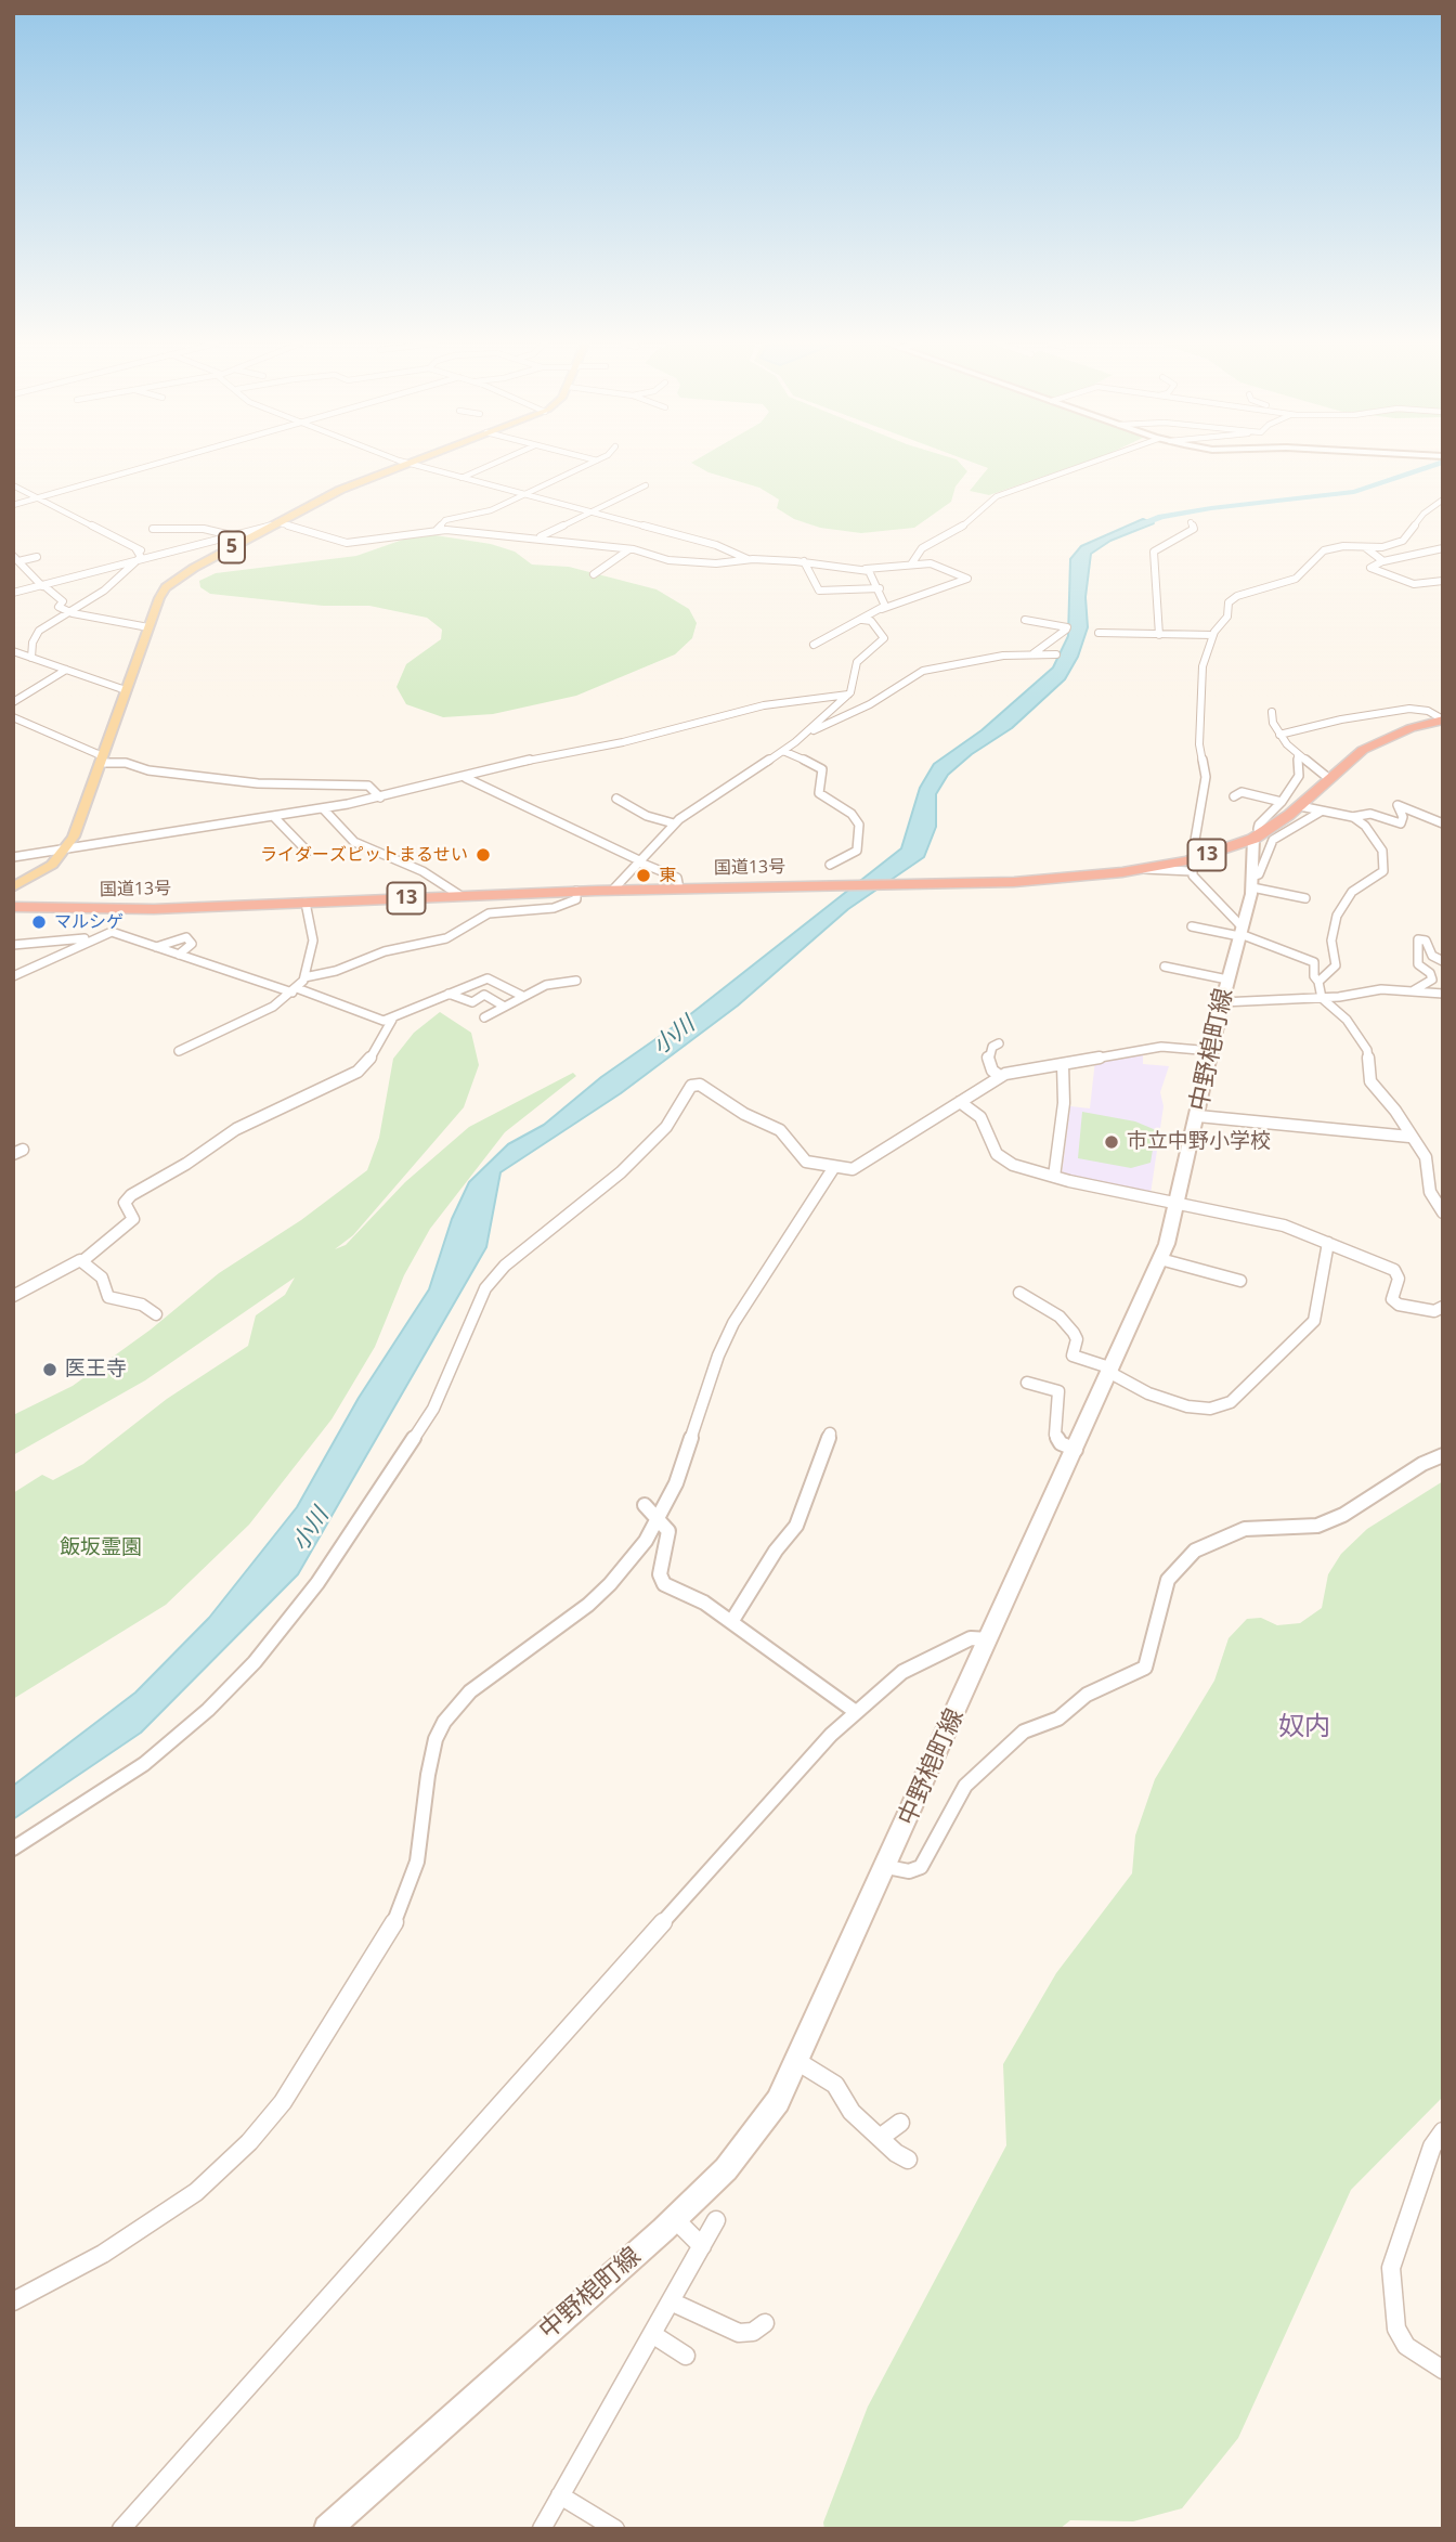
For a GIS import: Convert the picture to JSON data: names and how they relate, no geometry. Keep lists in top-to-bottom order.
{
  "streets": {
    "highway": ["13", "国道13号"],
    "main road": ["5", "中野梍町線"]
  },
  "crossings": [
    ["国道13号", "中野梍町線"]
  ],
  "districts": ["奴内"],
  "water": ["小川"],
  "parks": ["飯坂霊園"],
  "places": [
    "ライダーズピットまるせい",
    "東",
    "マルシゲ",
    "市立中野小学校",
    "医王寺"
  ]
}
